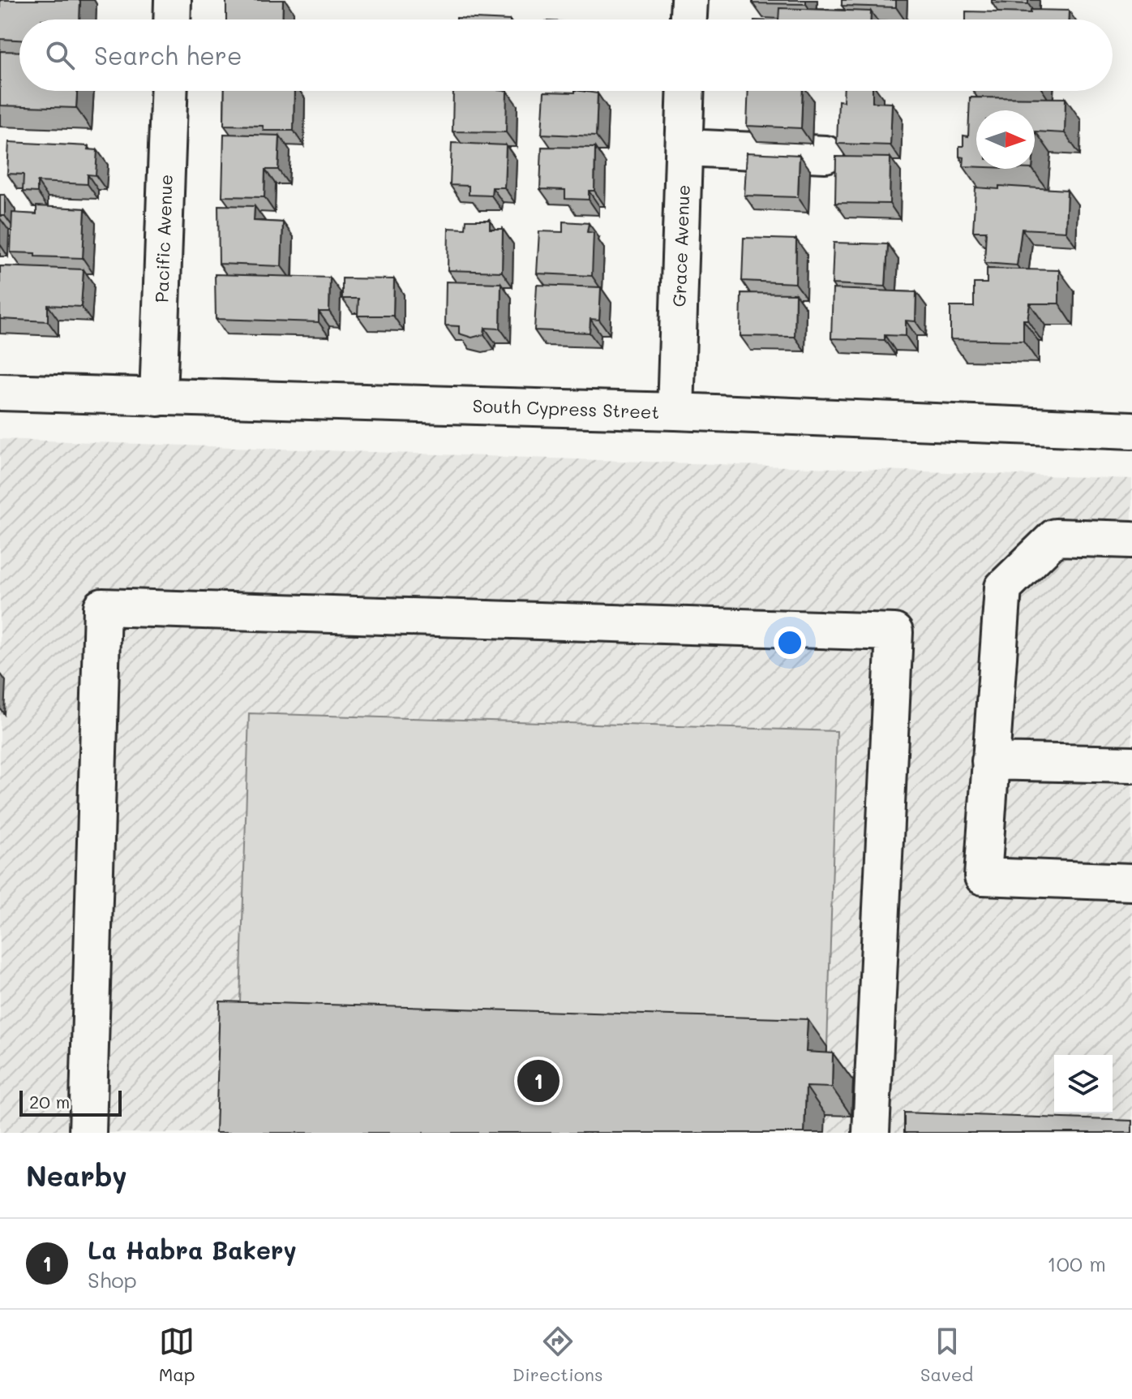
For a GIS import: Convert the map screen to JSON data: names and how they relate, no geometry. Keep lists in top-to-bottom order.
{
  "streets": {
    "street": ["Pacific Avenue", "Grace Avenue", "South Cypress Street"]
  },
  "crossings": [
    ["Pacific Avenue", "South Cypress Street"],
    ["Grace Avenue", "South Cypress Street"]
  ],
  "scale_bar": "20 m",
  "north": "right",
  "page": {
    "search": "Search here",
    "pins": "1",
    "scale": "20 m",
    "heading": "Nearby",
    "list": [
      {
        "mark": "1",
        "name": "La Habra Bakery",
        "note": "Shop",
        "value": "100 m"
      }
    ],
    "nav": ["Map", "Directions", "Saved"]
  }
}
